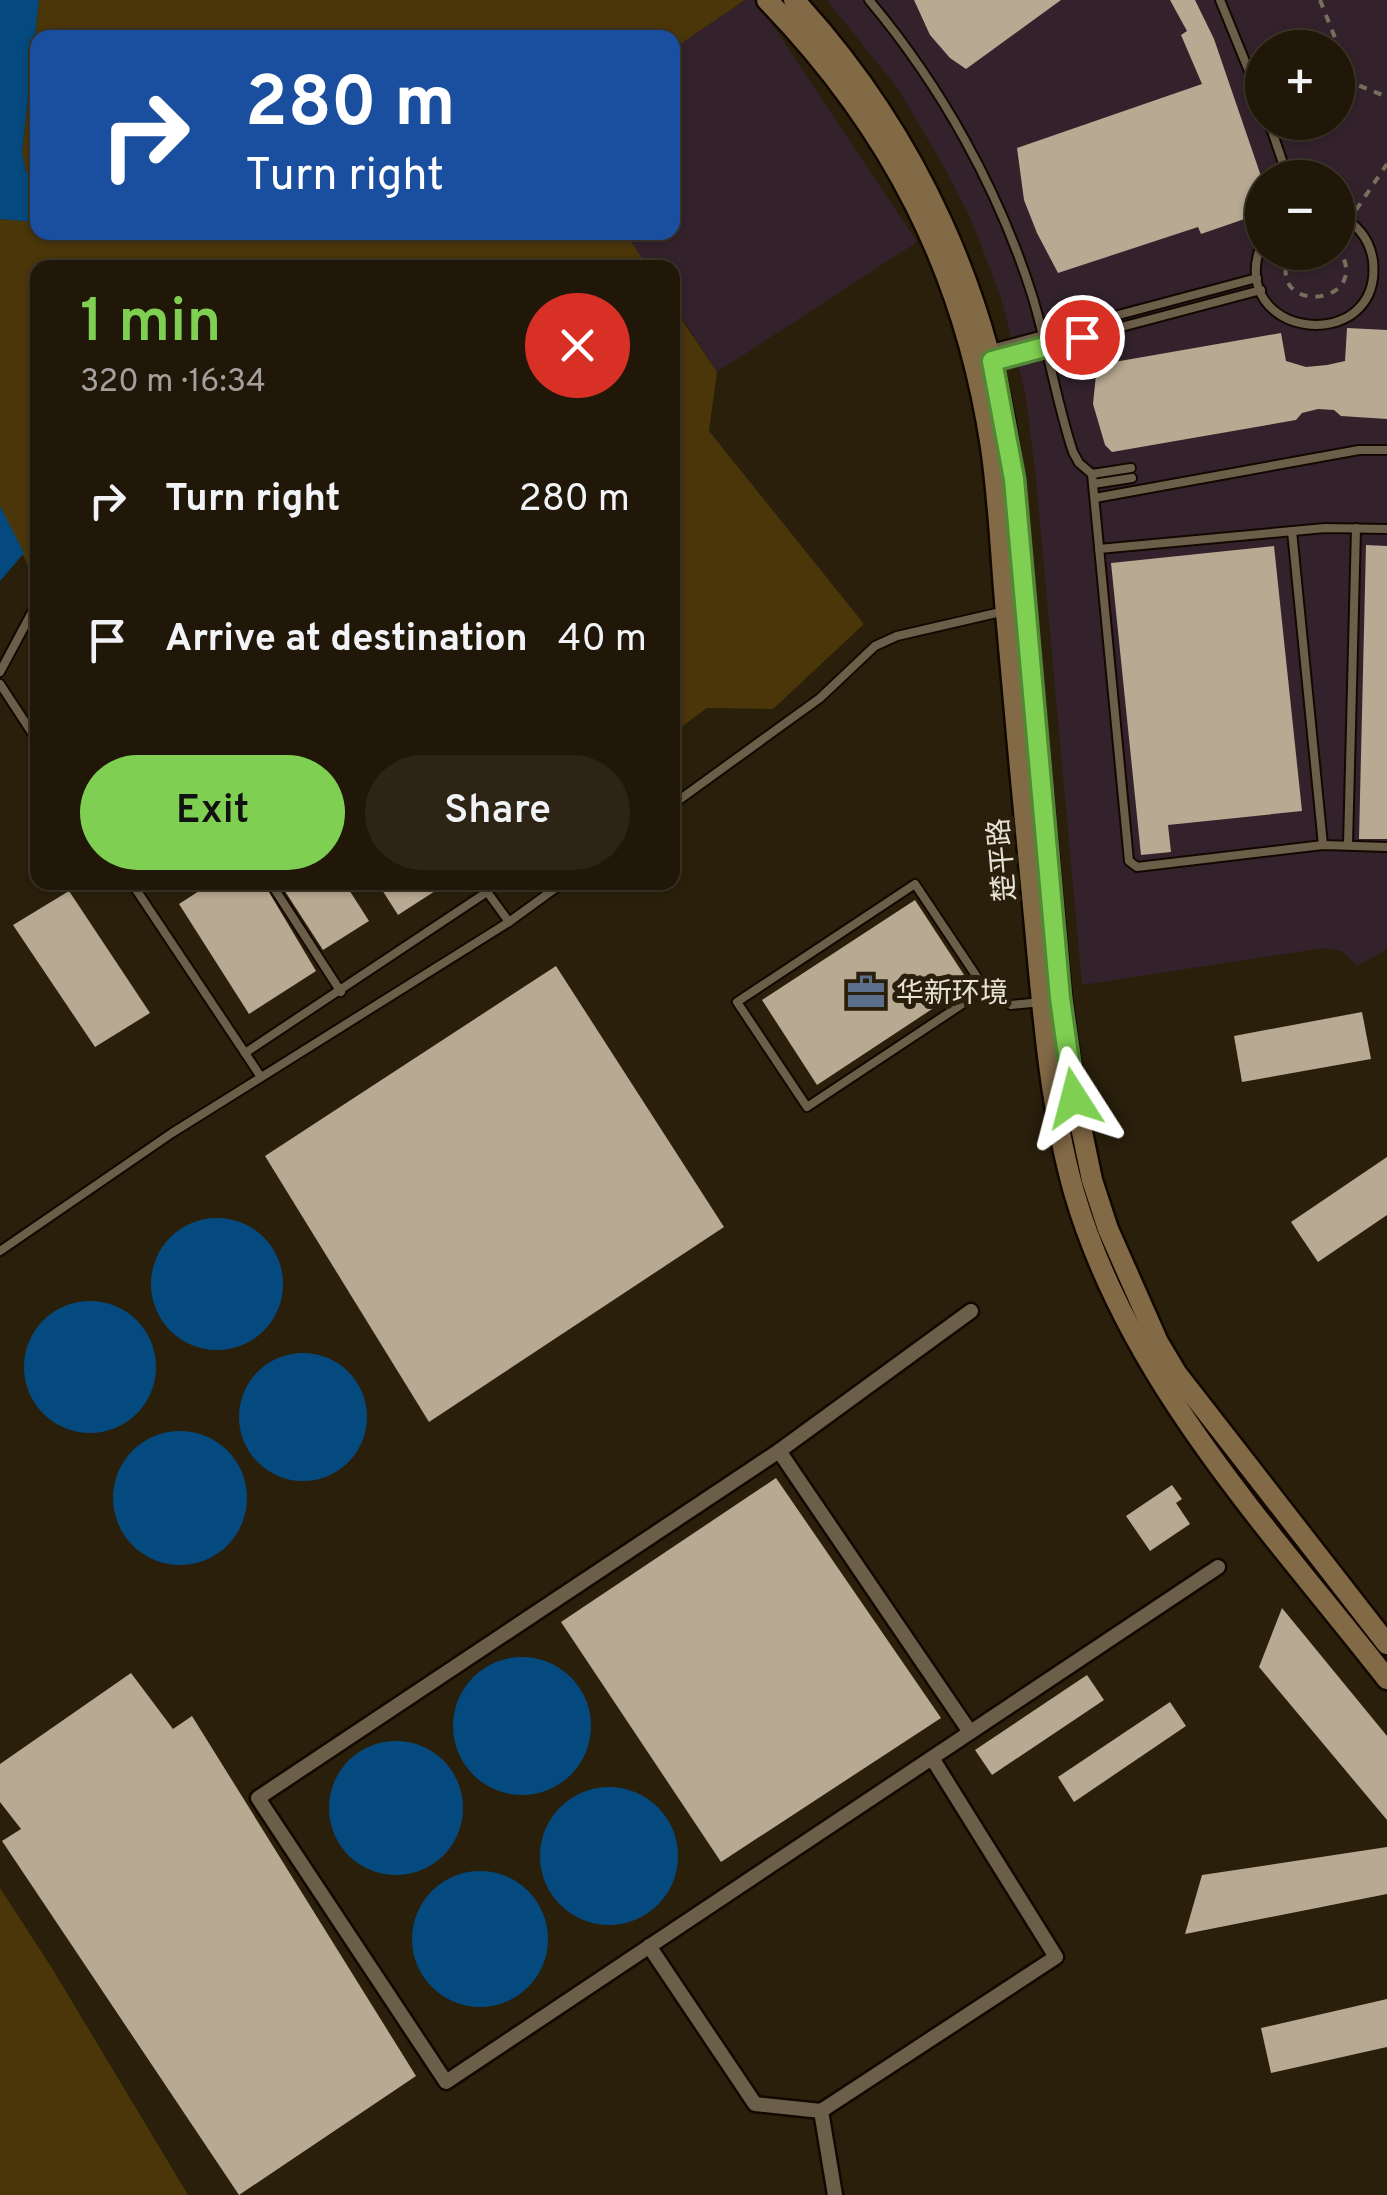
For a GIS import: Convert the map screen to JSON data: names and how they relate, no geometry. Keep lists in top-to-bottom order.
{
  "streets": {
    "main road": ["楚平路"]
  },
  "places": {
    "office": ["华新环境"]
  },
  "page": {
    "map_buttons": ["+", "−"],
    "turn": ["280 m", "Turn right"],
    "heading": ["1 min", "320 m · 16:34"],
    "list": [
      {
        "name": "Turn right",
        "value": "280 m"
      },
      {
        "name": "Arrive at destination",
        "value": "40 m"
      }
    ],
    "buttons": ["Exit", "Share"]
  }
}
